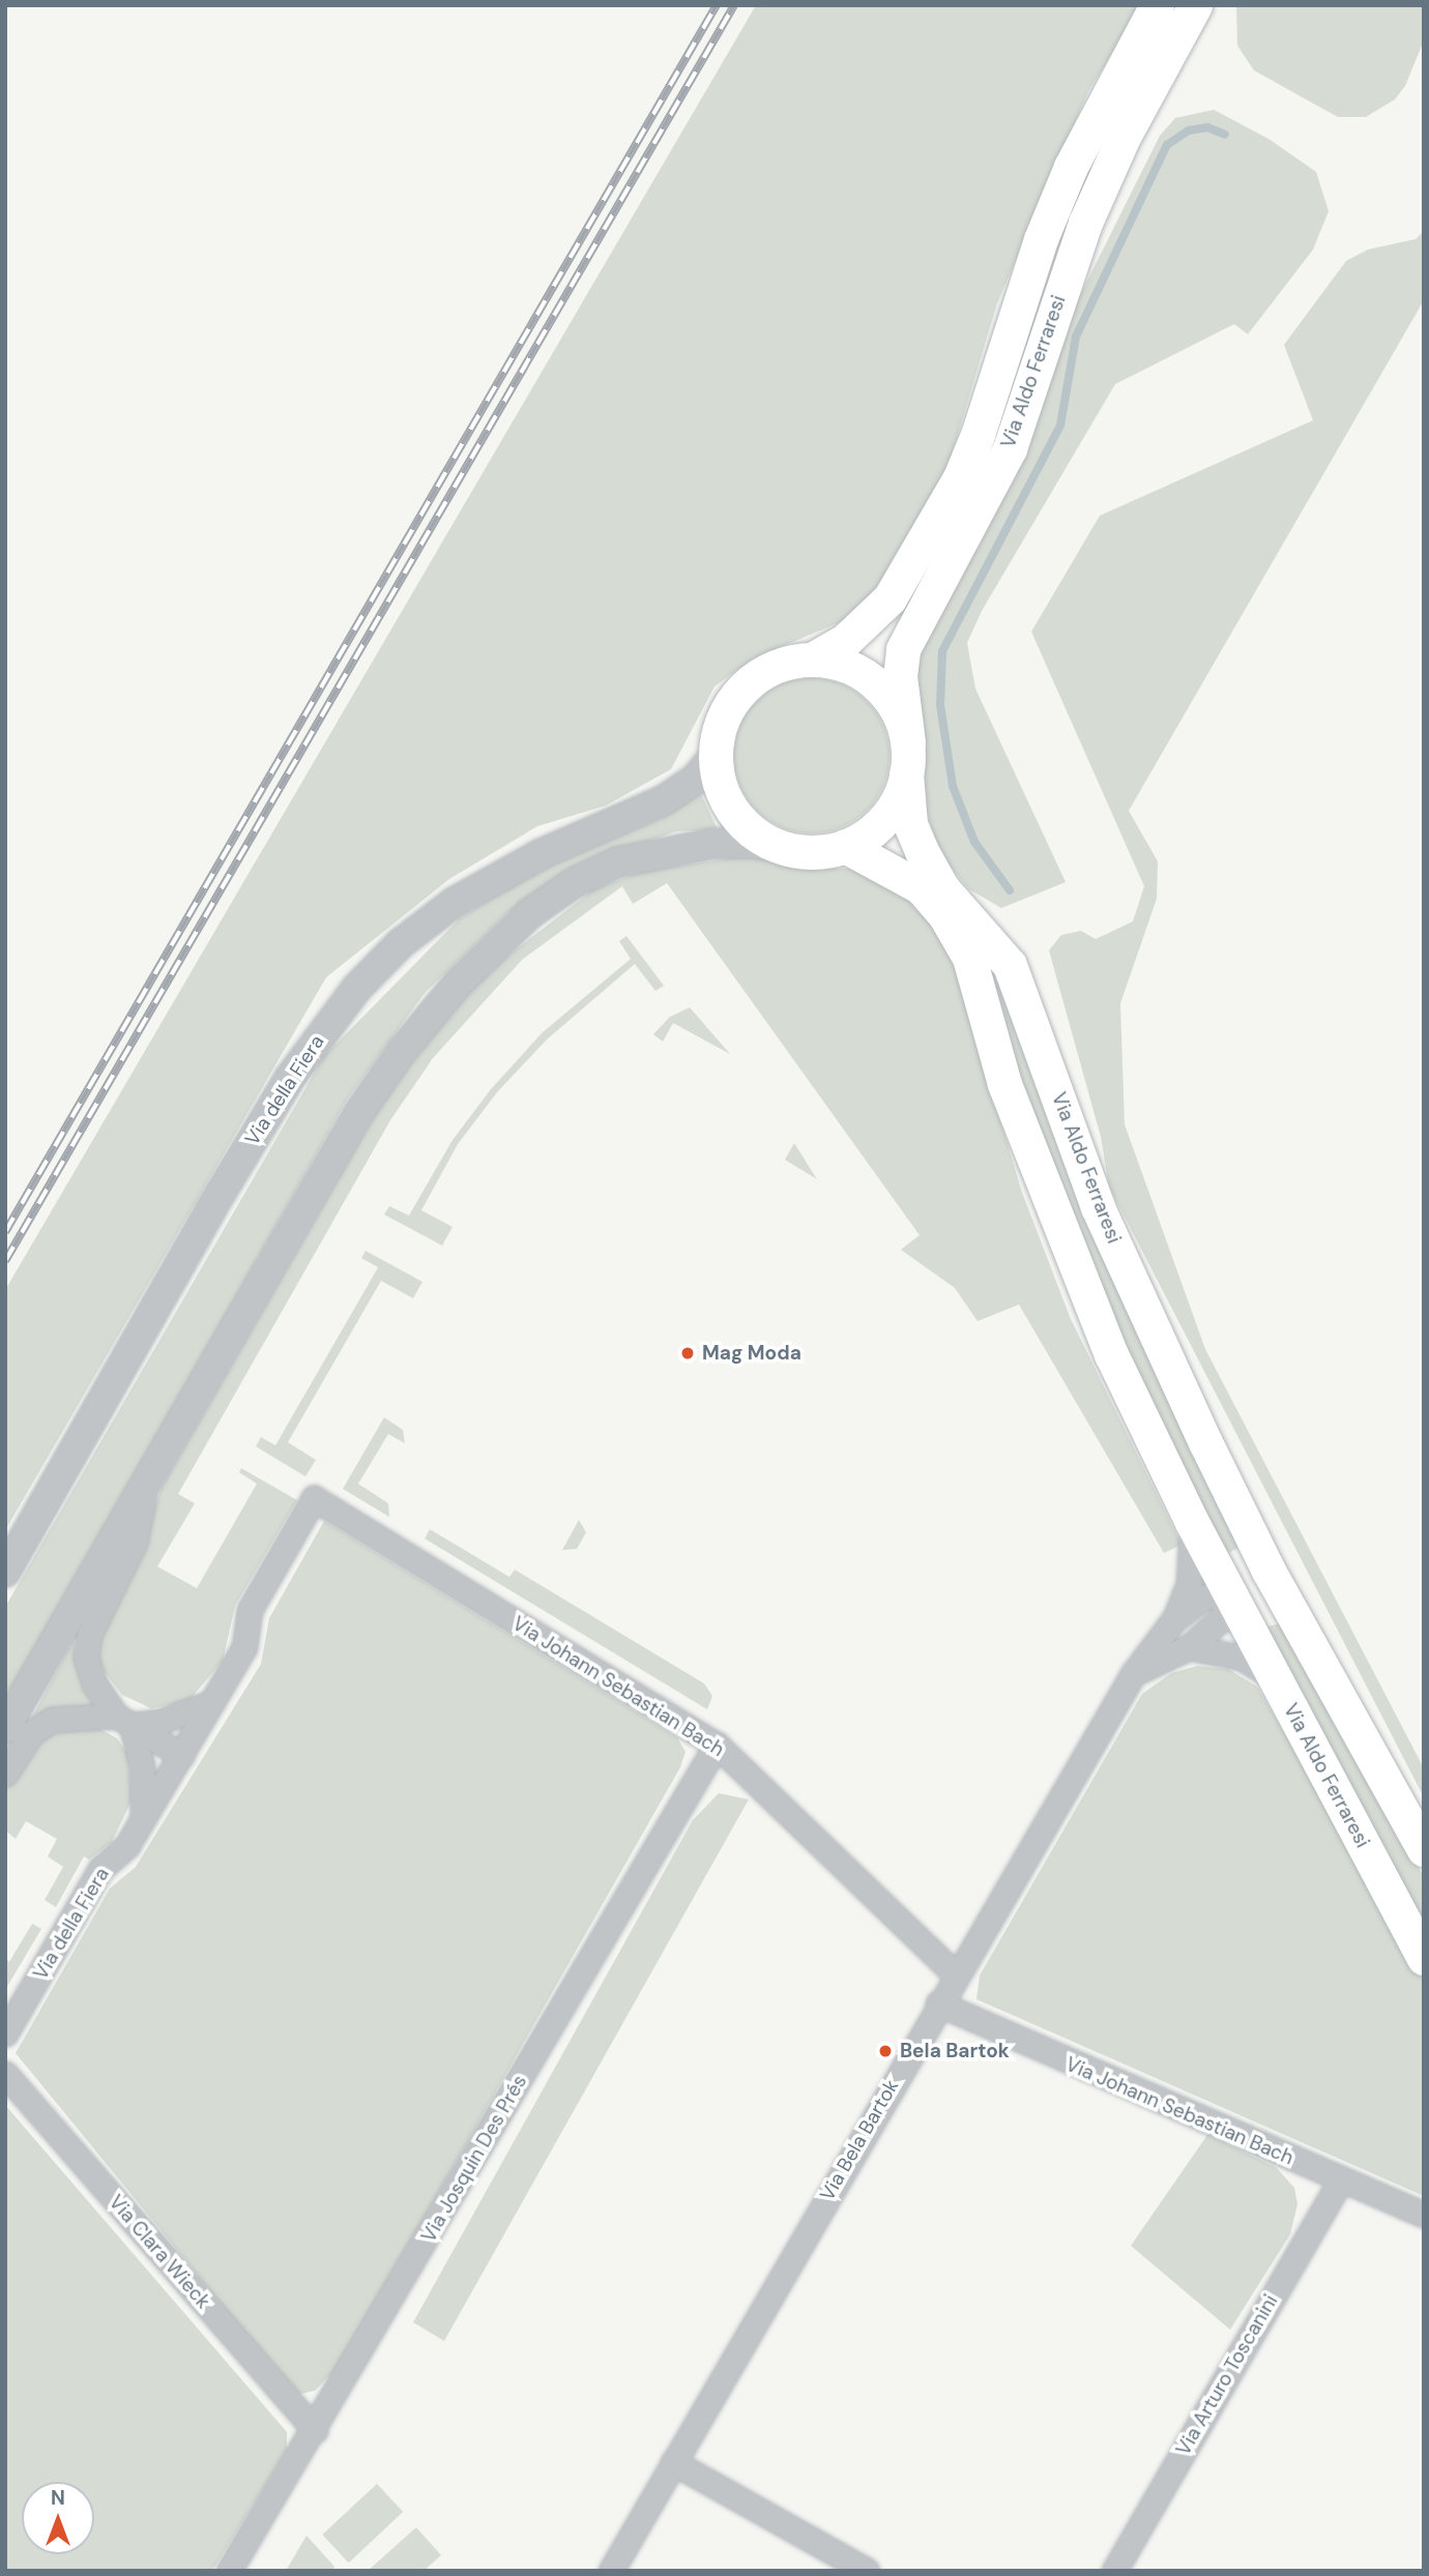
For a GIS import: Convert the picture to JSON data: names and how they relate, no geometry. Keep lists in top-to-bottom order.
{
  "streets": {
    "main road": ["Via Aldo Ferraresi"],
    "street": [
      "Via della Fiera",
      "Via Johann Sebastian Bach",
      "Via Bela Bartok",
      "Via Josquin Des Prés",
      "Via Clara Wieck",
      "Via Arturo Toscanini"
    ]
  },
  "crossings": [
    ["Via Aldo Ferraresi", "Via della Fiera"],
    ["Via Aldo Ferraresi", "Via Bela Bartok"],
    ["Via della Fiera", "Via Johann Sebastian Bach"],
    ["Via Johann Sebastian Bach", "Via Bela Bartok"],
    ["Via Johann Sebastian Bach", "Via Josquin Des Prés"],
    ["Via Johann Sebastian Bach", "Via Arturo Toscanini"],
    ["Via Josquin Des Prés", "Via Clara Wieck"]
  ],
  "places": ["Mag Moda", "Bela Bartok"],
  "north": "top"
}
